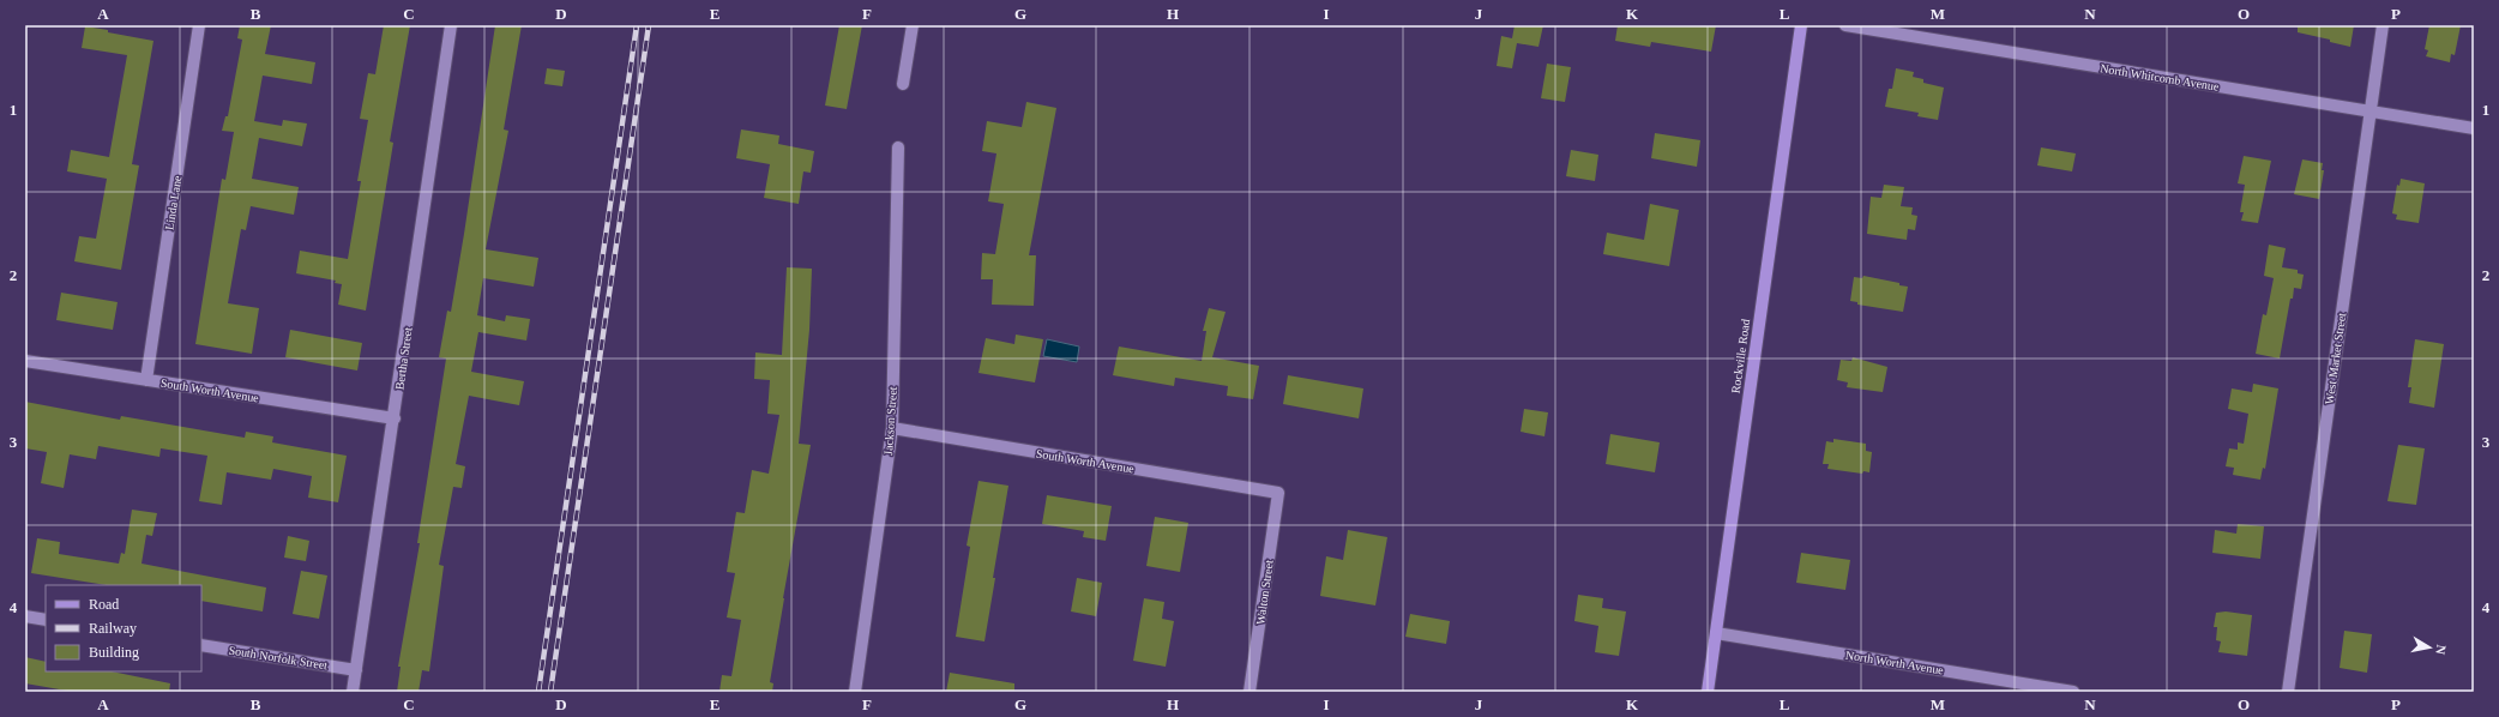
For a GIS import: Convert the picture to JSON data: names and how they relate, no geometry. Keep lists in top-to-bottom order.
{
  "streets": {
    "main road": ["Rockville Road"],
    "street": [
      "North Whitcomb Avenue",
      "Linda Lane",
      "Bertha Street",
      "West Market Street",
      "South Worth Avenue",
      "Jackson Street",
      "Walton Street",
      "South Norfolk Street",
      "North Worth Avenue"
    ]
  },
  "crossings": [
    ["North Whitcomb Avenue", "West Market Street"],
    ["Linda Lane", "South Worth Avenue"],
    ["Rockville Road", "North Worth Avenue"],
    ["Bertha Street", "South Worth Avenue"],
    ["Bertha Street", "South Norfolk Street"],
    ["South Worth Avenue", "Jackson Street"],
    ["South Worth Avenue", "Walton Street"]
  ],
  "legend": ["Road", "Railway", "Building"],
  "north": "right",
  "grid": {
    "columns": [
      "A",
      "B",
      "C",
      "D",
      "E",
      "F",
      "G",
      "H",
      "I",
      "J",
      "K",
      "L",
      "M",
      "N",
      "O",
      "P"
    ],
    "rows": [
      "1",
      "2",
      "3",
      "4"
    ]
  }
}
